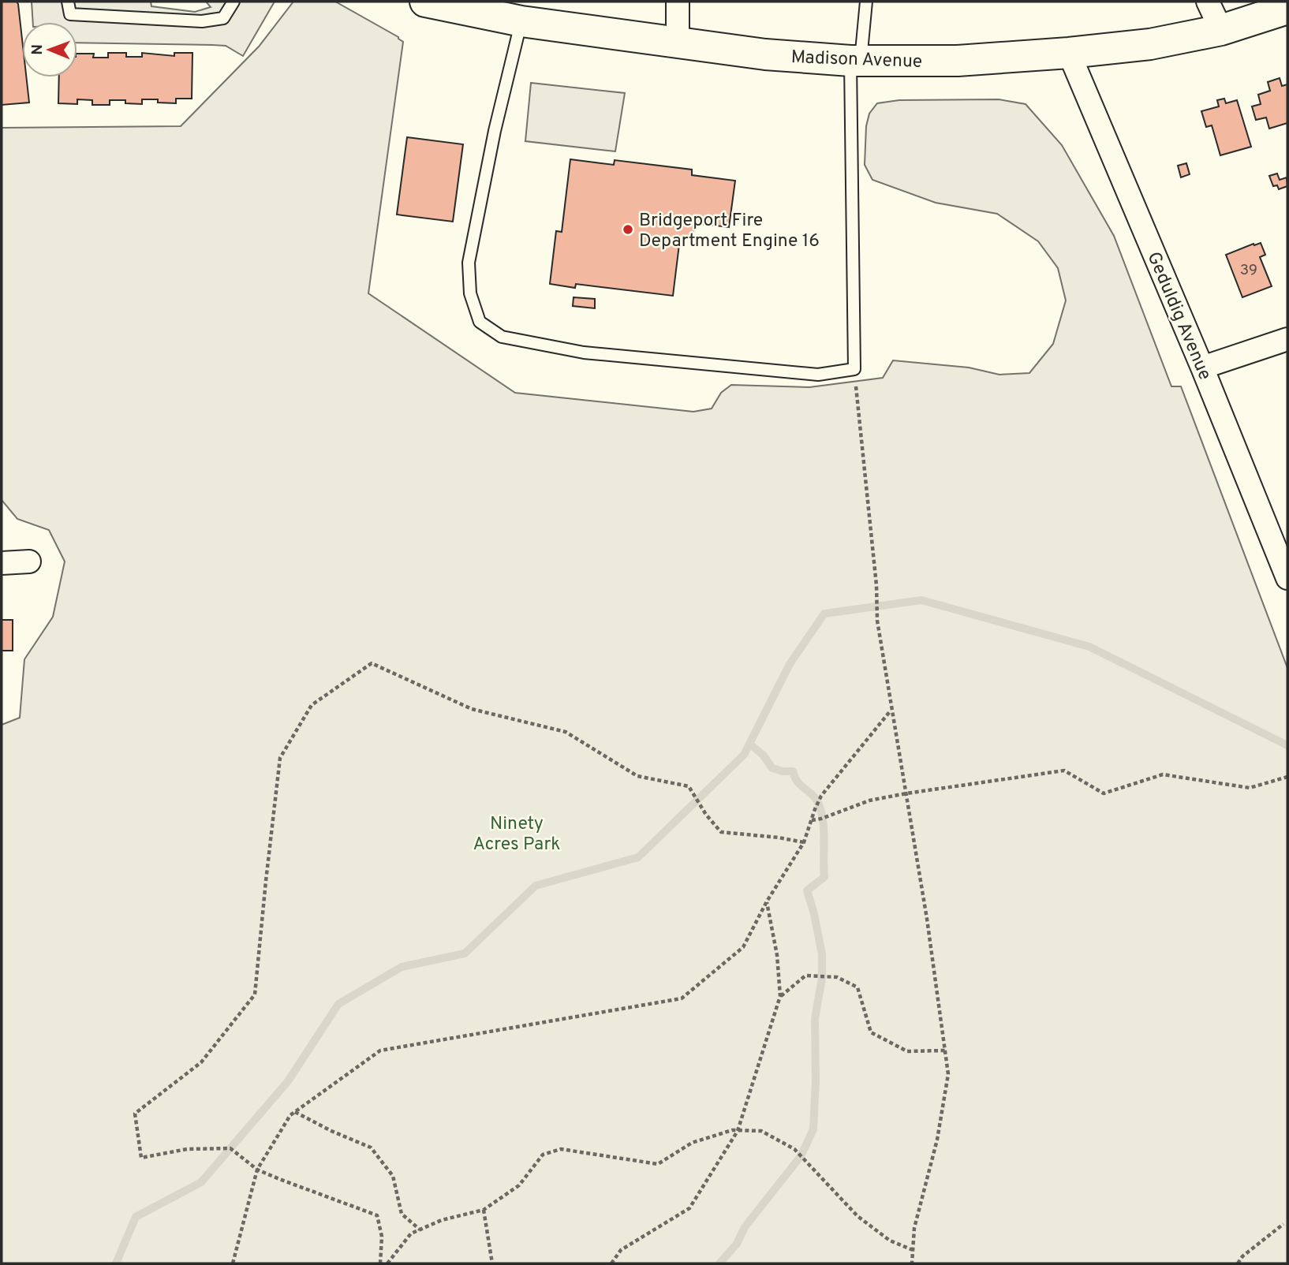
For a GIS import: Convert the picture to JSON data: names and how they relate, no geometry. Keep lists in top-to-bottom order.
{
  "streets": {
    "main road": ["Madison Avenue"],
    "street": ["Geduldig Avenue"]
  },
  "crossings": [
    ["Madison Avenue", "Geduldig Avenue"]
  ],
  "parks": ["Ninety Acres Park"],
  "places": ["Bridgeport Fire Department Engine 16"],
  "house_numbers": ["39"],
  "north": "left"
}
